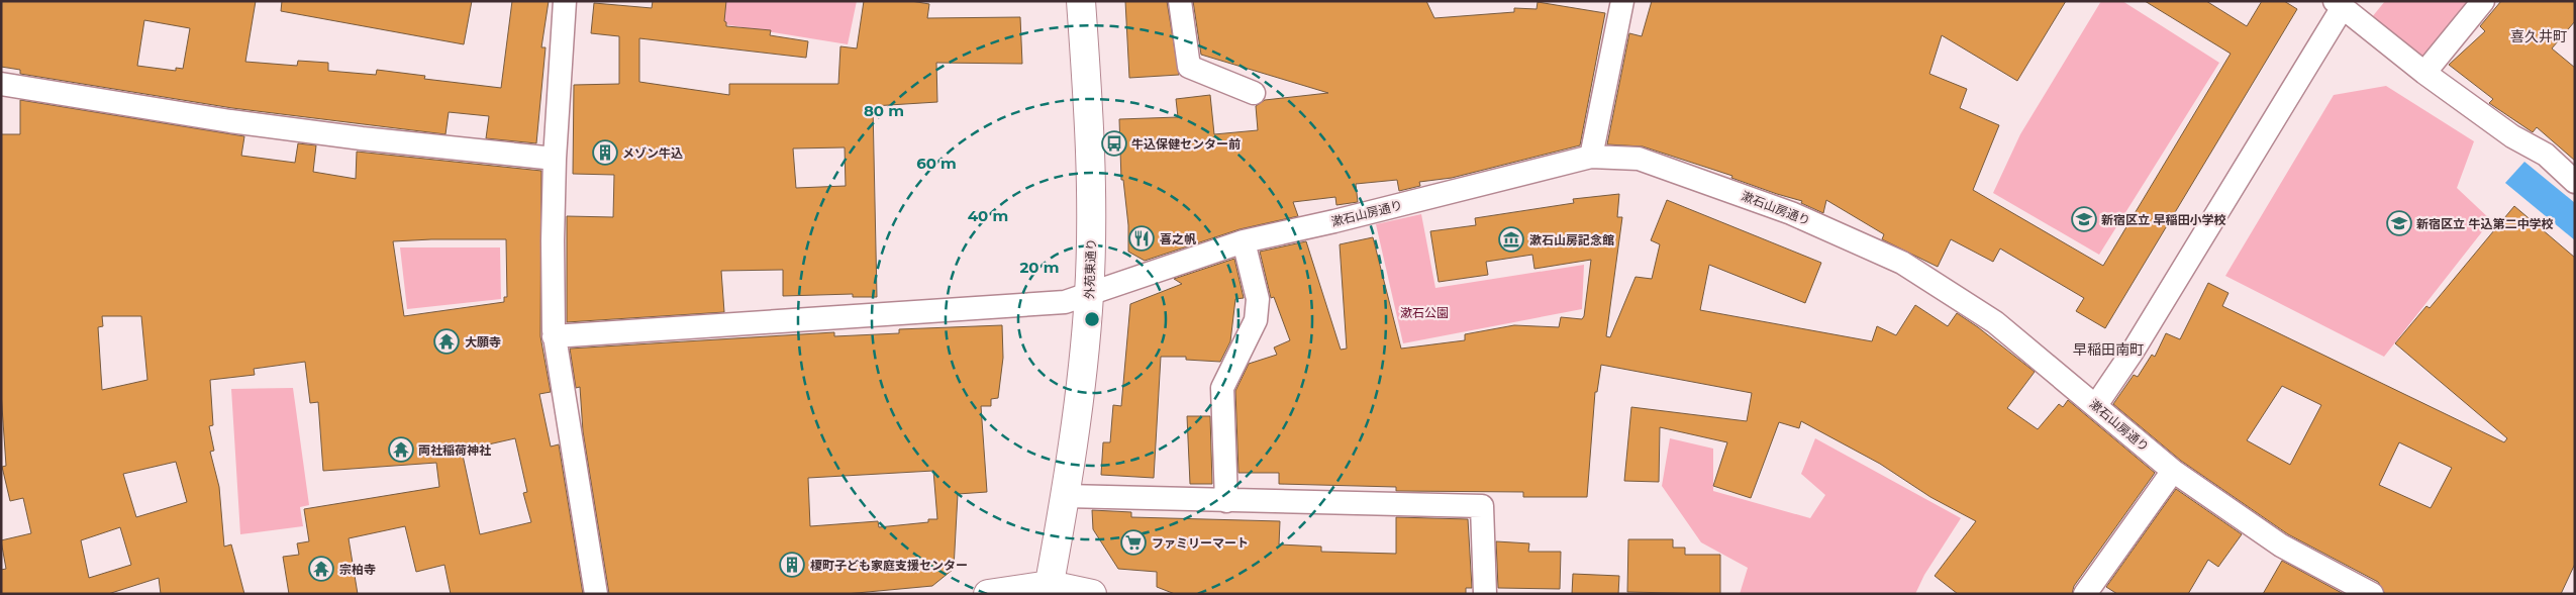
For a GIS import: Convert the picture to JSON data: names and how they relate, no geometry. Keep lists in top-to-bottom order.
{
  "streets": {
    "main road": ["外苑東通り"],
    "street": ["漱石山房通り"]
  },
  "crossings": [
    ["漱石山房通り", "外苑東通り"]
  ],
  "districts": ["喜久井町", "早稲田南町"],
  "parks": ["漱石公園"],
  "places": {
    "bus stop": ["牛込保健センター前"],
    "building": ["メゾン牛込", "榎町子ども家庭支援センター"],
    "school or university": ["新宿区立 早稲田小学校", "新宿区立 牛込第二中学校"],
    "restaurant": ["喜之帆"],
    "museum": ["漱石山房記念館"],
    "temple": ["大願寺", "両社稲荷神社", "宗柏寺"],
    "supermarket": ["ファミリーマート"]
  },
  "rings": [
    "80 m",
    "60 m",
    "40 m",
    "20 m"
  ]
}
